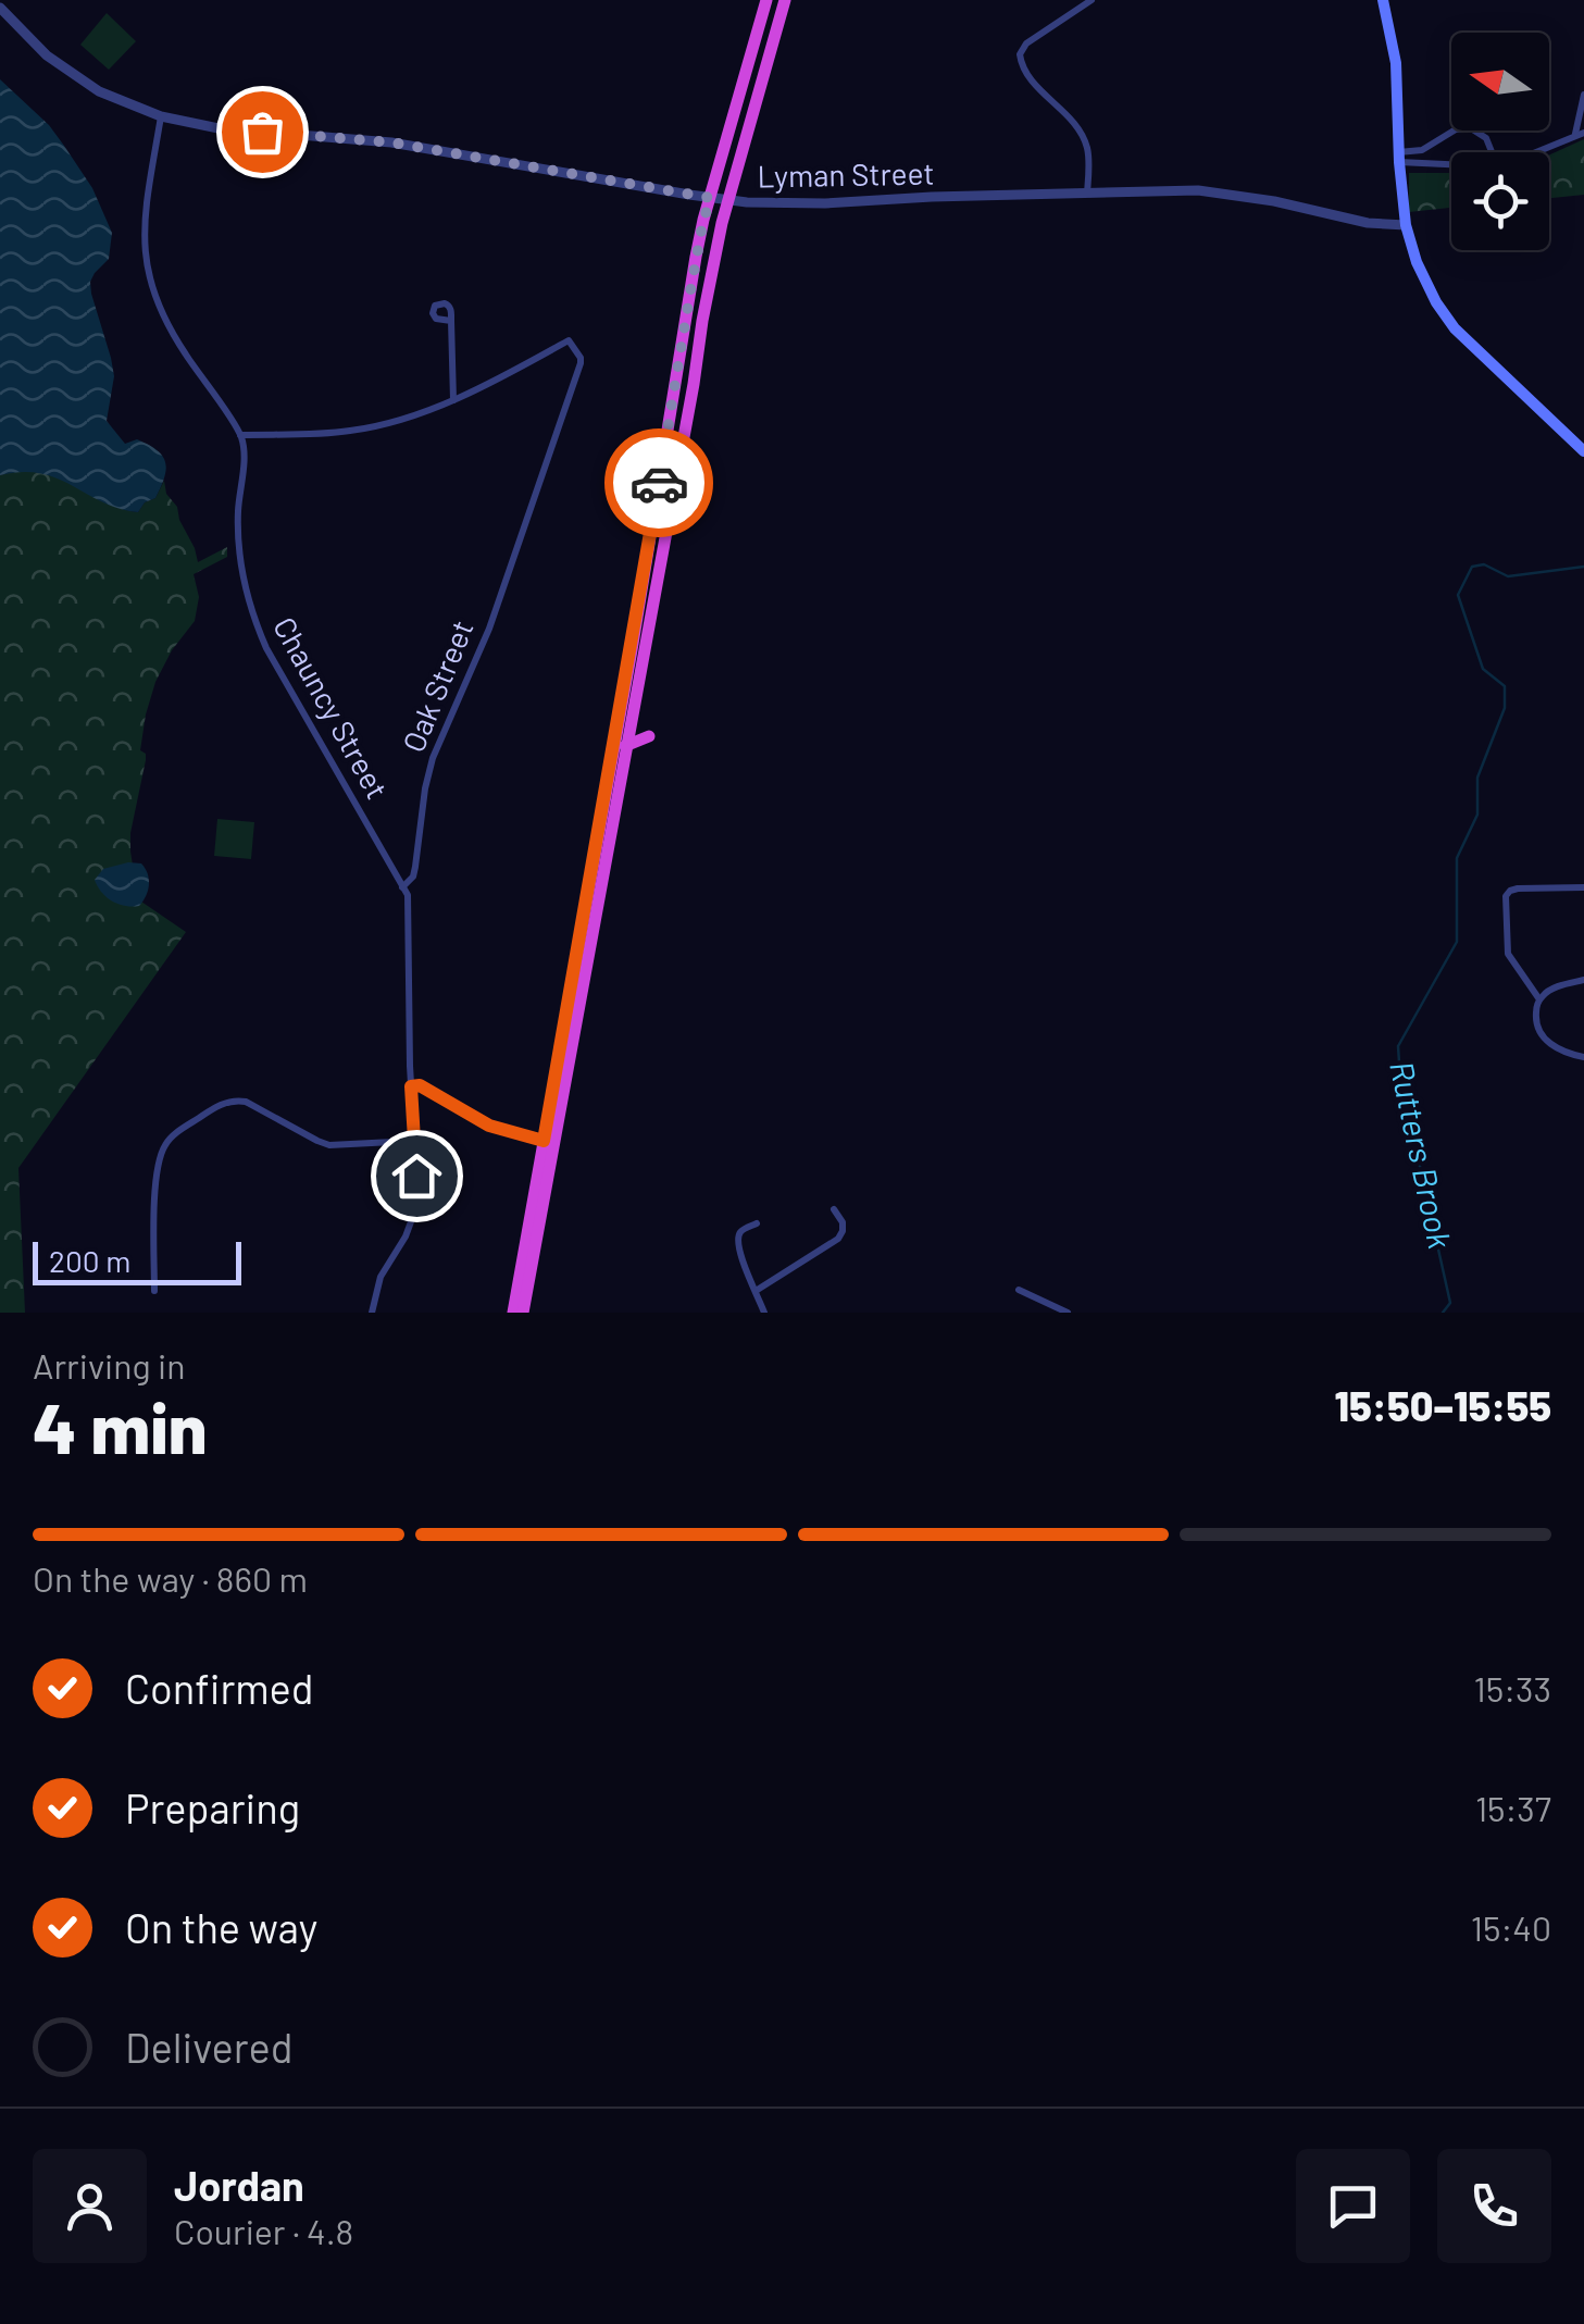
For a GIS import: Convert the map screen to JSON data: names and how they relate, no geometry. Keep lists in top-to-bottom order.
{
  "streets": {
    "street": ["Lyman Street", "Oak Street", "Chauncy Street"]
  },
  "crossings": [
    ["Oak Street", "Chauncy Street"]
  ],
  "water": ["Rutters Brook"],
  "scale_bar": "200 m",
  "north": "left",
  "page": {
    "scale": "200 m",
    "heading": ["4 min", "Arriving in", "15:50–15:55"],
    "panel": ["Jordan", "Courier · 4.8"],
    "bar": "On the way · 860 m",
    "list": [
      ["Confirmed", "15:33"],
      ["Preparing", "15:37"],
      ["On the way", "15:40"],
      "Delivered"
    ]
  }
}
